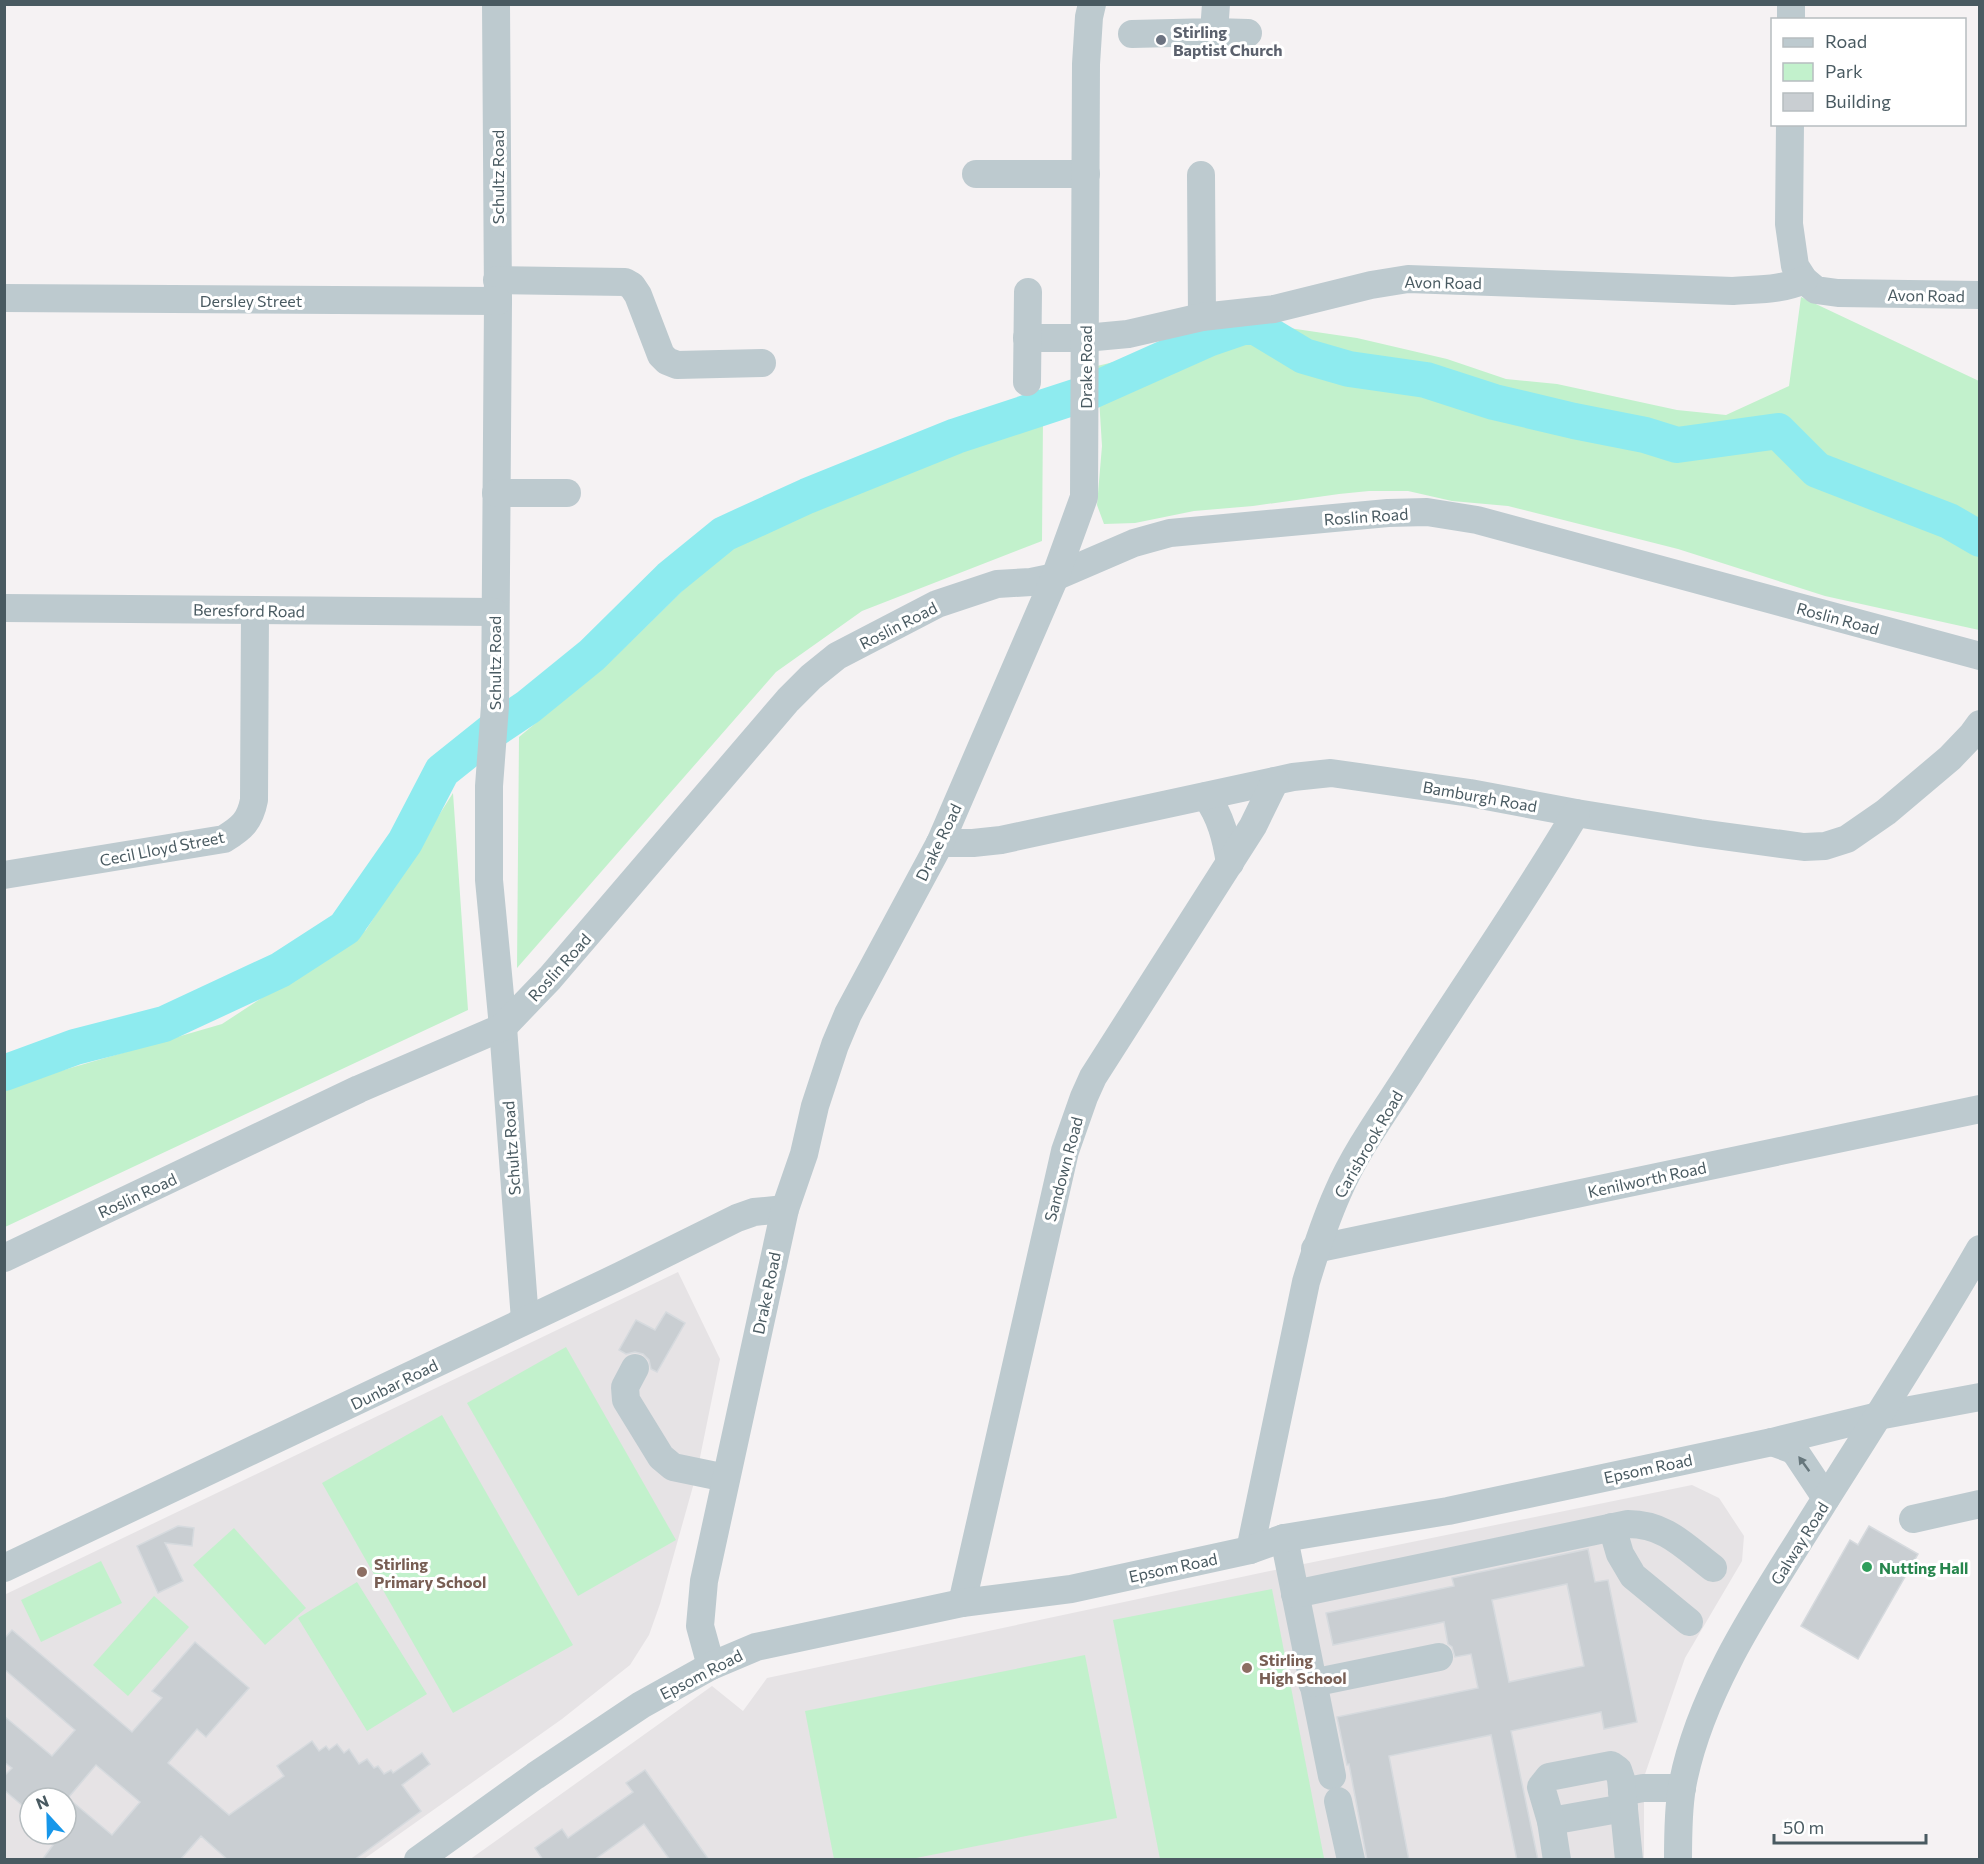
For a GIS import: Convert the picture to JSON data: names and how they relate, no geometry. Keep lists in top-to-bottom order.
{
  "streets": {
    "street": [
      "Schultz Road",
      "Avon Road",
      "Dersley Street",
      "Drake Road",
      "Roslin Road",
      "Beresford Road",
      "Bamburgh Road",
      "Cecil Lloyd Street",
      "Carisbrook Road",
      "Sandown Road",
      "Kenilworth Road",
      "Dunbar Road",
      "Epsom Road",
      "Galway Road"
    ]
  },
  "crossings": [
    ["Schultz Road", "Dersley Street"],
    ["Schultz Road", "Roslin Road"],
    ["Schultz Road", "Beresford Road"],
    ["Schultz Road", "Dunbar Road"],
    ["Avon Road", "Drake Road"],
    ["Drake Road", "Roslin Road"],
    ["Drake Road", "Bamburgh Road"],
    ["Drake Road", "Dunbar Road"],
    ["Drake Road", "Epsom Road"],
    ["Beresford Road", "Cecil Lloyd Street"],
    ["Bamburgh Road", "Carisbrook Road"],
    ["Bamburgh Road", "Sandown Road"],
    ["Carisbrook Road", "Kenilworth Road"],
    ["Carisbrook Road", "Epsom Road"],
    ["Sandown Road", "Epsom Road"],
    ["Epsom Road", "Galway Road"]
  ],
  "places": [
    "Stirling Baptist Church",
    "Nutting Hall",
    "Stirling Primary School",
    "Stirling High School"
  ],
  "legend": ["Road", "Park", "Building"],
  "scale_bar": "50 m",
  "north": "top"
}
